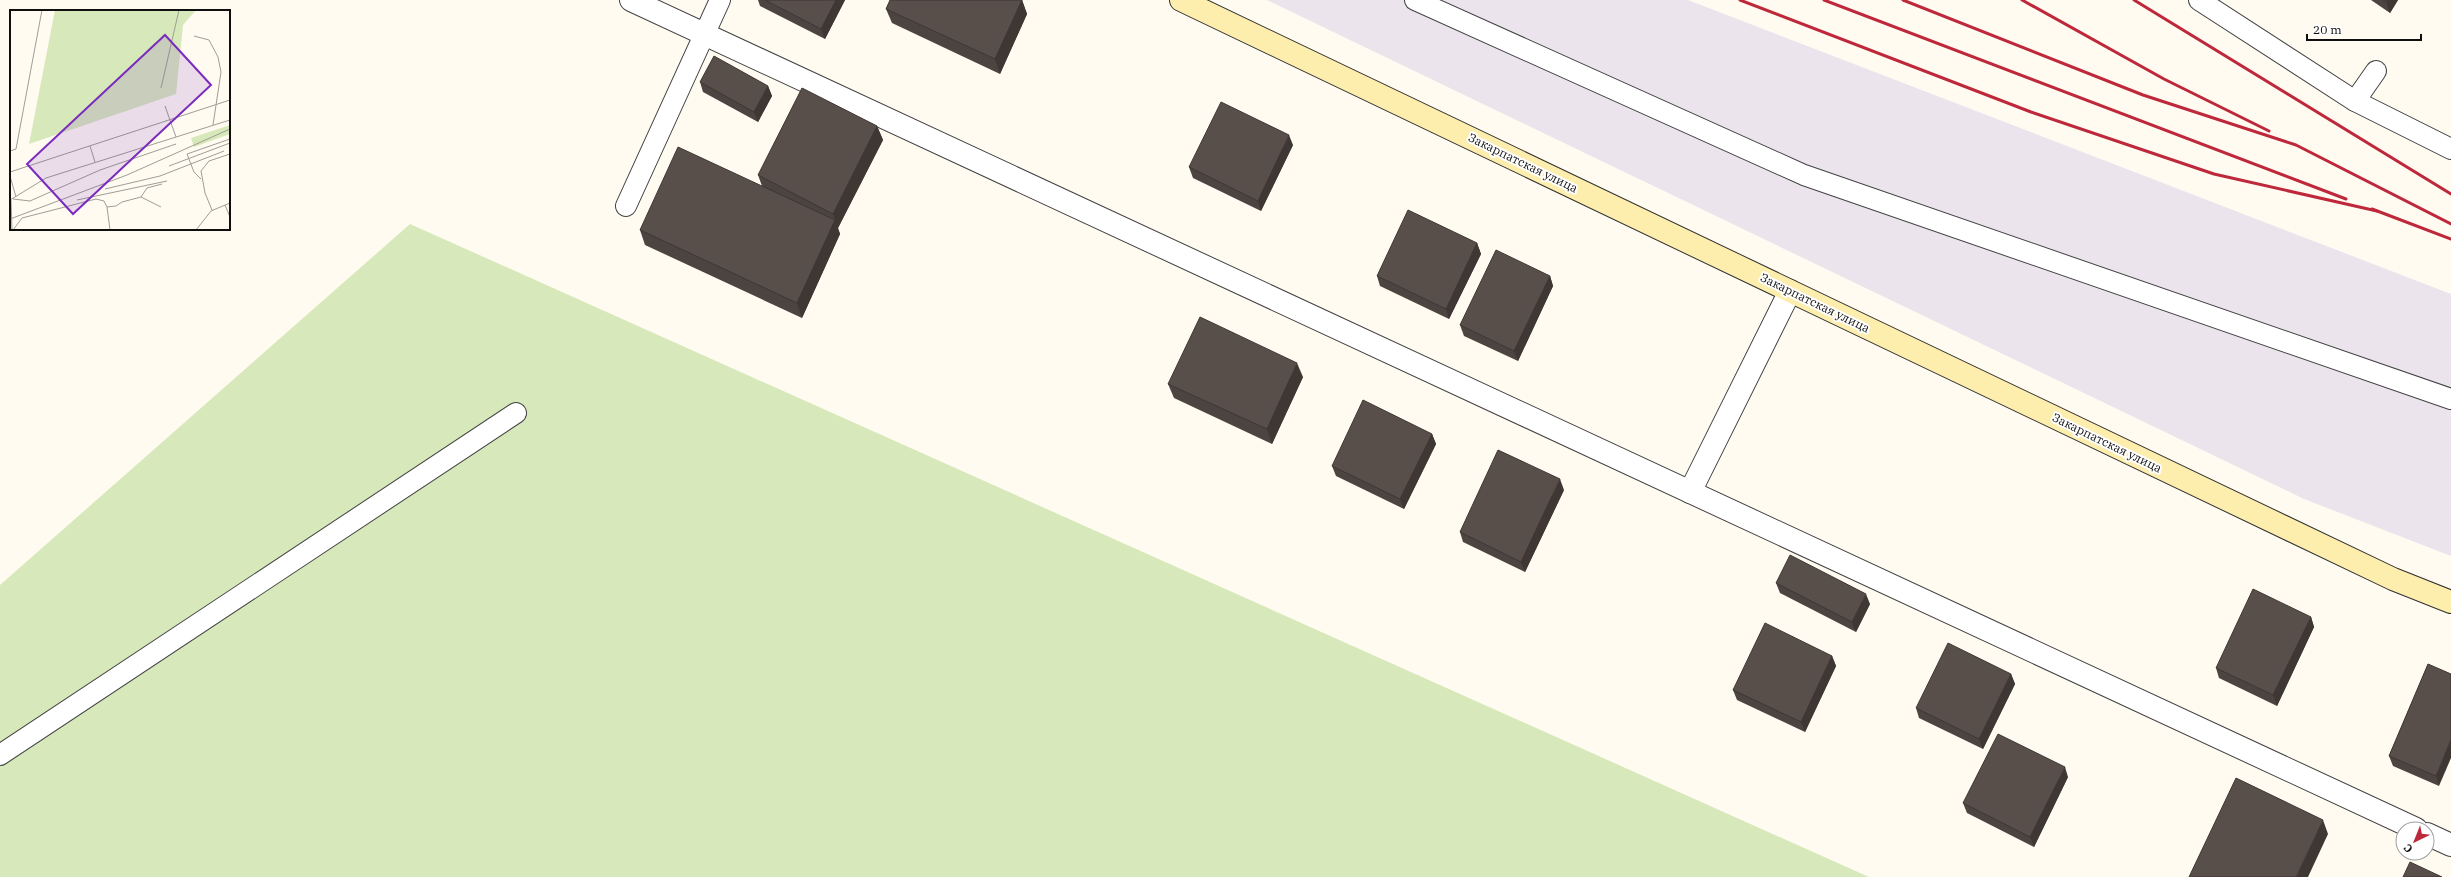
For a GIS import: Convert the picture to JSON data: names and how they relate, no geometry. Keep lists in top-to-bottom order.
{
  "streets": {
    "street": ["Закарпатская улица"]
  },
  "scale_bar": "20 m",
  "north": "bottom left"
}
